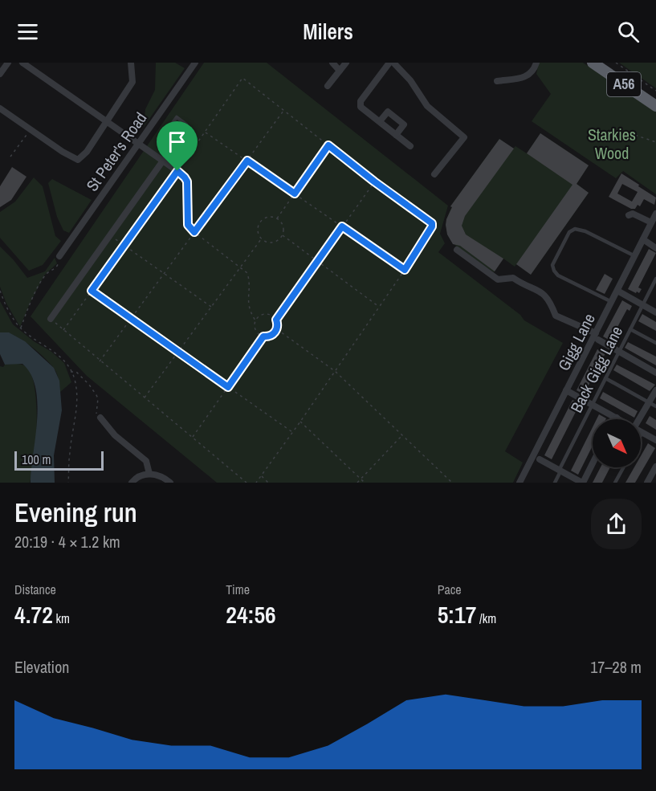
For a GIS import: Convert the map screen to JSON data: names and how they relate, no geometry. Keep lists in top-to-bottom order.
{
  "streets": {
    "highway": ["A56"],
    "street": ["St Peter's Road", "Gigg Lane"],
    "lane": ["Back Gigg Lane"]
  },
  "parks": ["Starkies Wood"],
  "scale_bar": "100 m",
  "north": "bottom right",
  "page": {
    "header": "Milers",
    "scale": "100 m",
    "heading": ["Evening run", "20:19 · 4 × 1.2 km"],
    "stats": [
      ["Distance", "4.72 km"],
      ["Time", "24:56"],
      ["Pace", "5:17 /km"]
    ],
    "chart": ["Elevation", "17–28 m"]
  }
}
